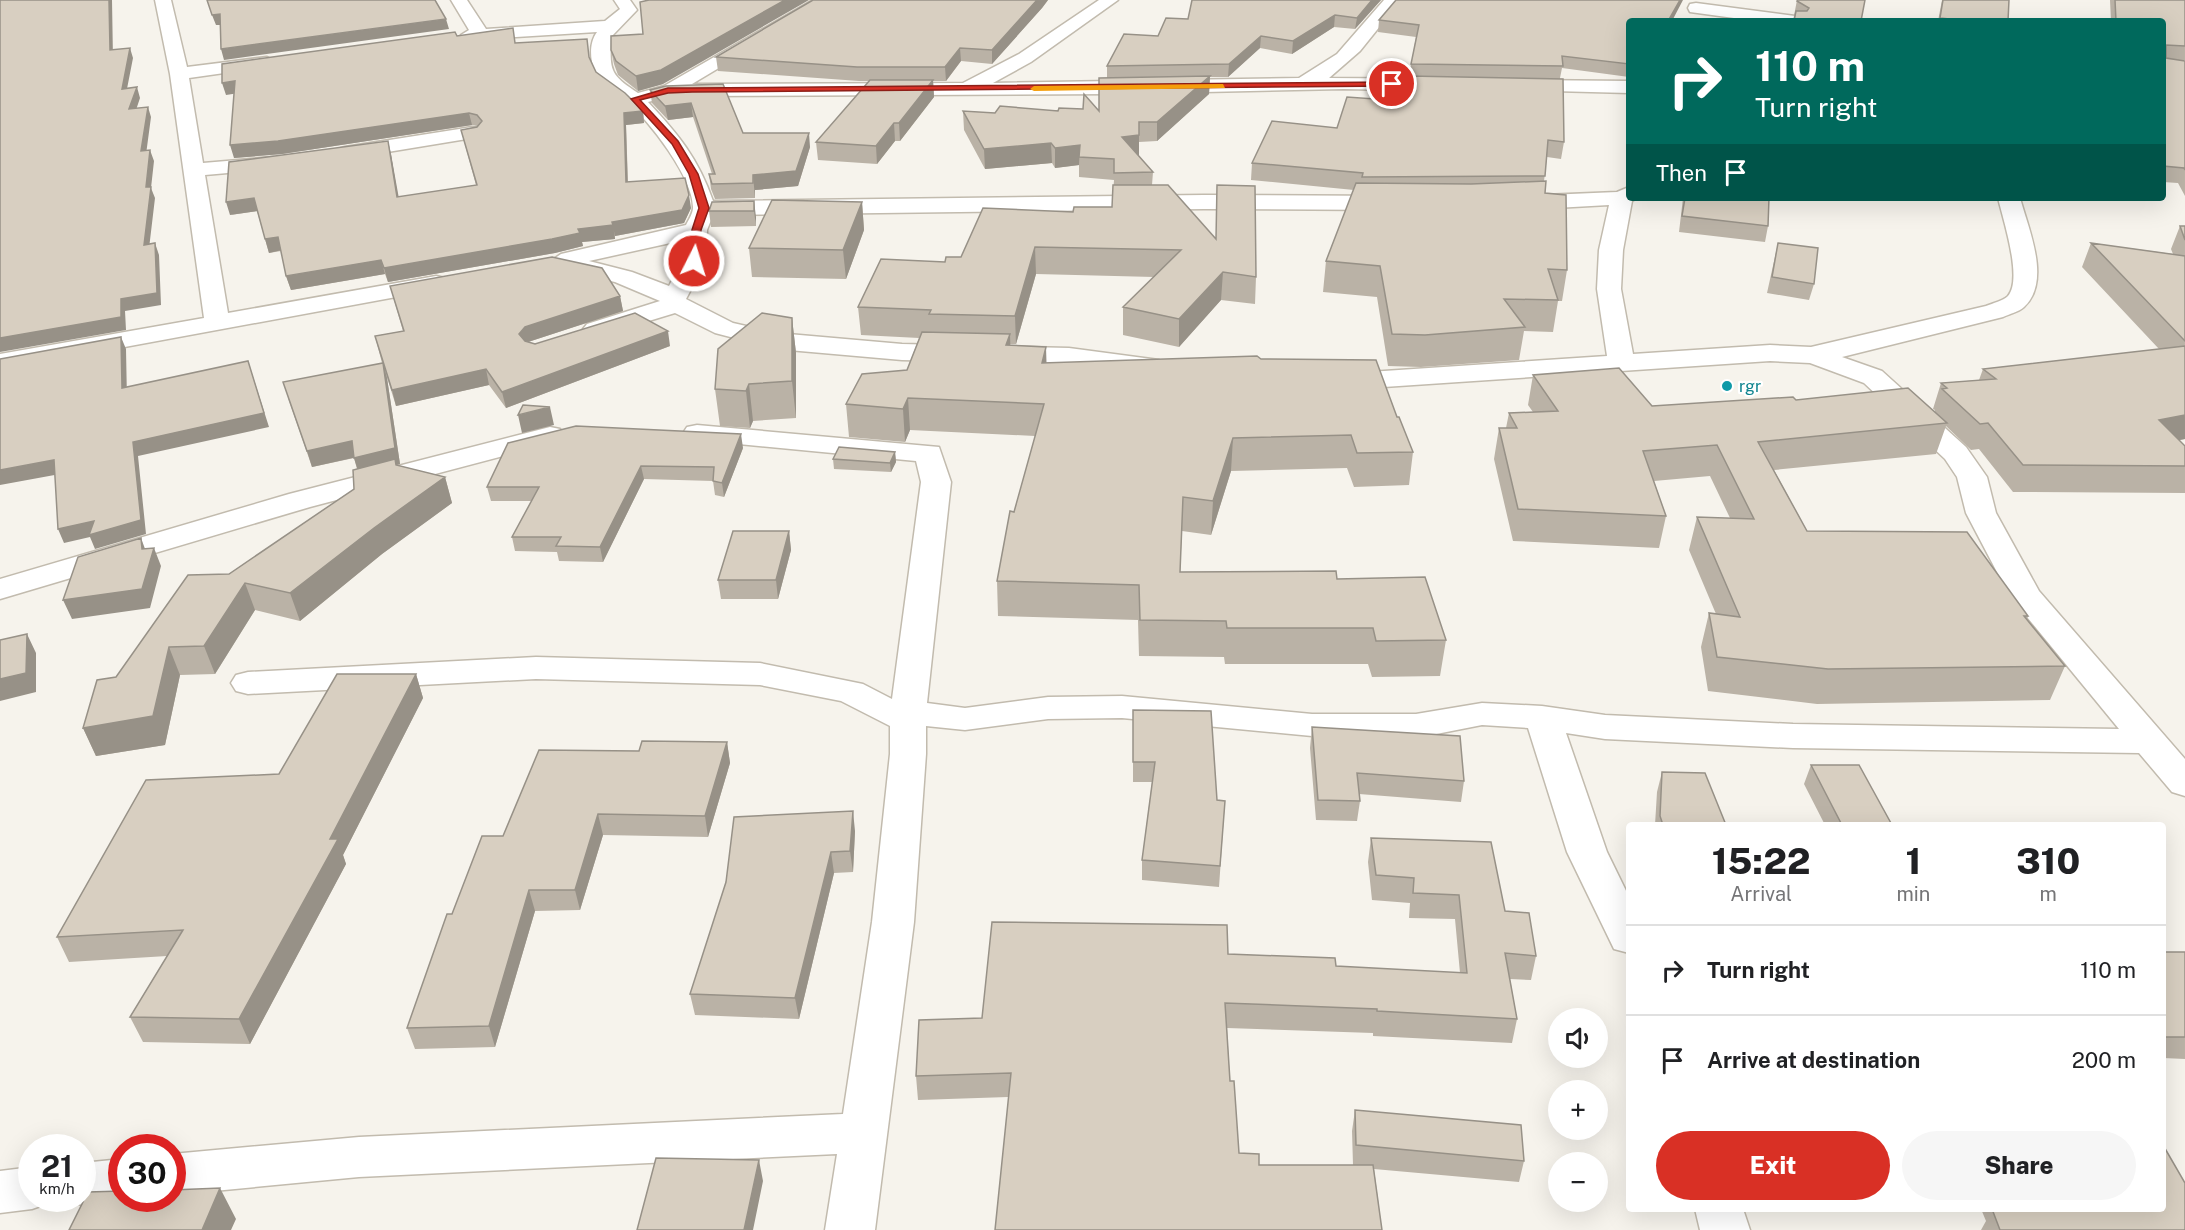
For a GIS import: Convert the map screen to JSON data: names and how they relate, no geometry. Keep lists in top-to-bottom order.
{
  "places": ["rgr"],
  "page": {
    "turn": ["110 m", "Turn right"],
    "then": "Then",
    "eta": [
      "15:22",
      "Arrival",
      "1",
      "min",
      "310",
      "m"
    ],
    "list": [
      {
        "name": "Turn right",
        "value": "110 m"
      },
      {
        "name": "Arrive at destination",
        "value": "200 m"
      }
    ],
    "map_buttons": ["+", "−"],
    "buttons": ["Exit", "Share"],
    "speed": "21 km/h",
    "limit": "30"
  }
}
